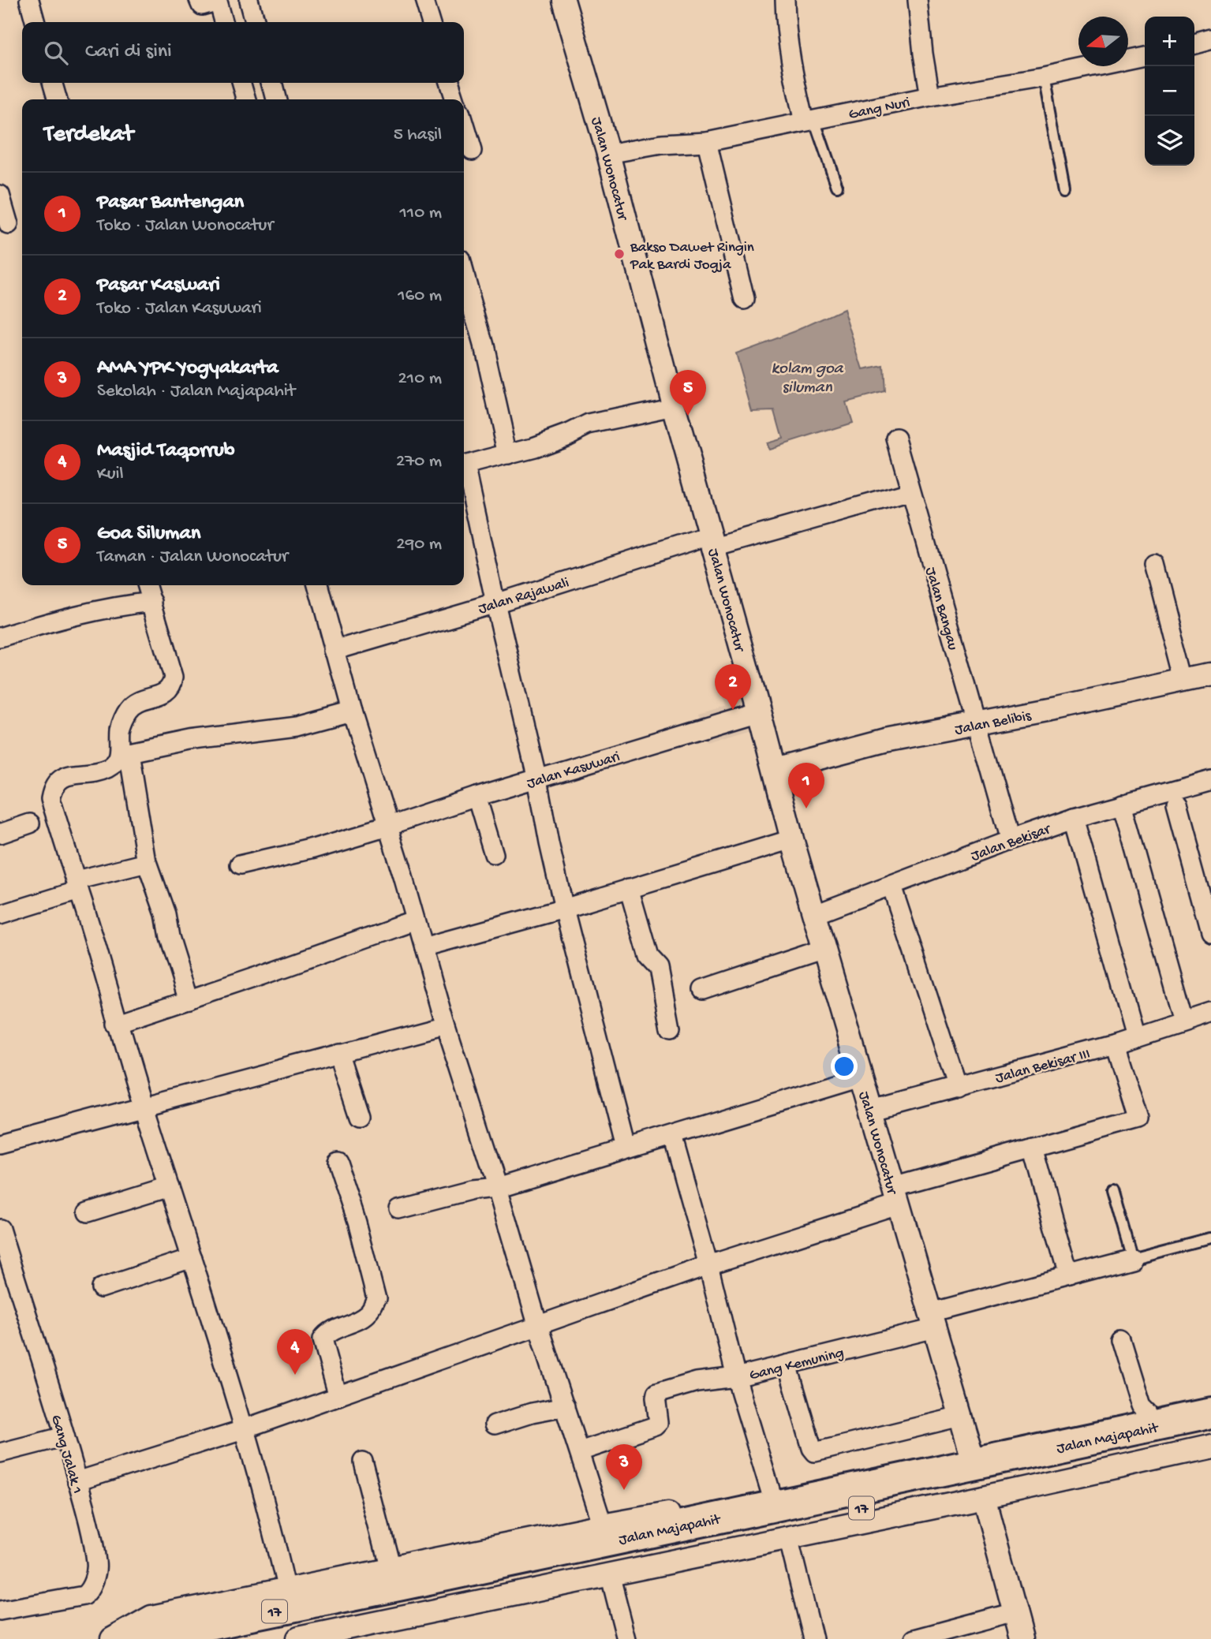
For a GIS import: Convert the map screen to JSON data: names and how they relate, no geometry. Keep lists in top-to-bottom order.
{
  "streets": {
    "highway": ["Jalan Majapahit", "17"],
    "street": [
      "Gang Nuri",
      "Jalan Wonocatur",
      "Jalan Rajawali",
      "Jalan Bangau",
      "Jalan Belibis",
      "Jalan Kasuwari",
      "Jalan Bekisar",
      "Jalan Bekisar III",
      "Gang Kemuning",
      "Gang Jalak 1"
    ]
  },
  "crossings": [
    ["Gang Nuri", "Jalan Wonocatur"],
    ["Jalan Wonocatur", "Jalan Rajawali"],
    ["Jalan Wonocatur", "Jalan Belibis"],
    ["Jalan Wonocatur", "Jalan Kasuwari"],
    ["Jalan Wonocatur", "Jalan Bekisar"],
    ["Jalan Wonocatur", "Jalan Bekisar III"],
    ["Jalan Wonocatur", "Gang Kemuning"],
    ["Jalan Bangau", "Jalan Belibis"],
    ["Jalan Bangau", "Jalan Bekisar"]
  ],
  "water": ["kolam goa siluman"],
  "places": ["Bakso Dawet Ringin Pak Bardi Jogja"],
  "north": "left",
  "page": {
    "map_buttons": ["+", "−"],
    "search": "Cari di sini",
    "heading": ["Terdekat", "5 hasil"],
    "list": [
      {
        "mark": "1",
        "name": "Pasar Bantengan",
        "note": "Toko · Jalan Wonocatur",
        "value": "110 m"
      },
      {
        "mark": "2",
        "name": "Pasar Kaswari",
        "note": "Toko · Jalan Kasuwari",
        "value": "160 m"
      },
      {
        "mark": "3",
        "name": "AMA YPK Yogyakarta",
        "note": "Sekolah · Jalan Majapahit",
        "value": "210 m"
      },
      {
        "mark": "4",
        "name": "Masjid Taqorrub",
        "note": "Kuil",
        "value": "270 m"
      },
      {
        "mark": "5",
        "name": "Goa Siluman",
        "note": "Taman · Jalan Wonocatur",
        "value": "290 m"
      }
    ],
    "pins": [
      "5",
      "2",
      "1",
      "4",
      "3"
    ]
  }
}
